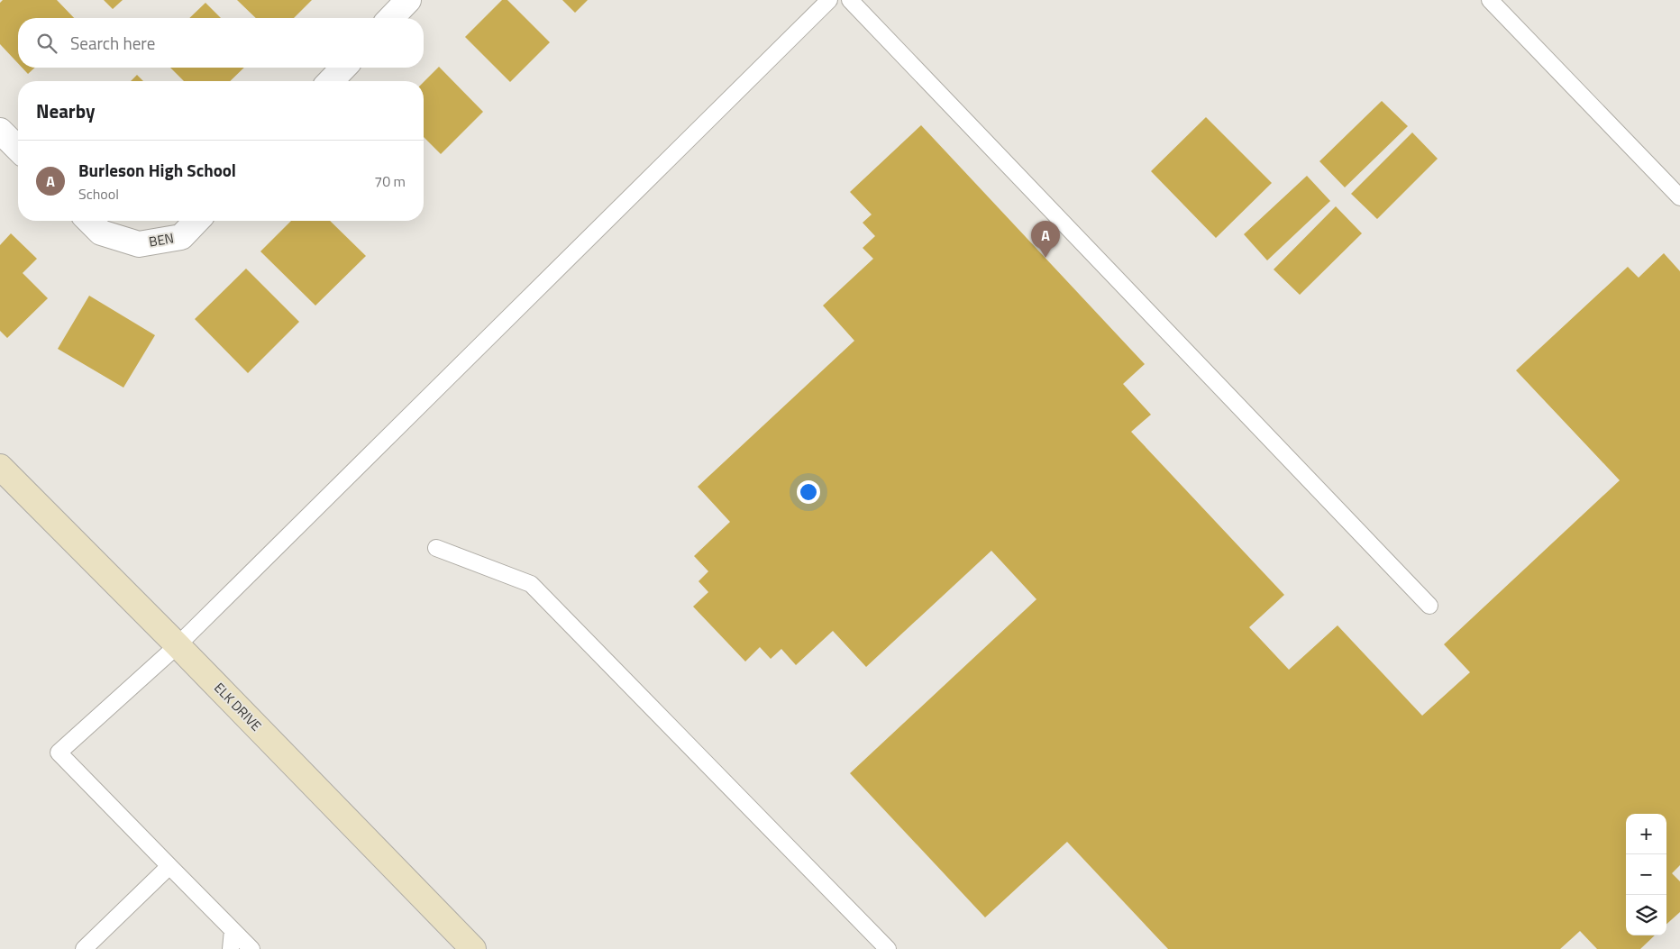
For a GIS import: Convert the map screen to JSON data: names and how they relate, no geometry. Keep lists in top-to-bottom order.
{
  "streets": {
    "street": ["BEN", "ELK DRIVE"]
  },
  "page": {
    "search": "Search here",
    "heading": "Nearby",
    "list": [
      {
        "mark": "A",
        "name": "Burleson High School",
        "note": "School",
        "value": "70 m"
      }
    ],
    "pins": "A",
    "map_buttons": ["+", "−"]
  }
}
